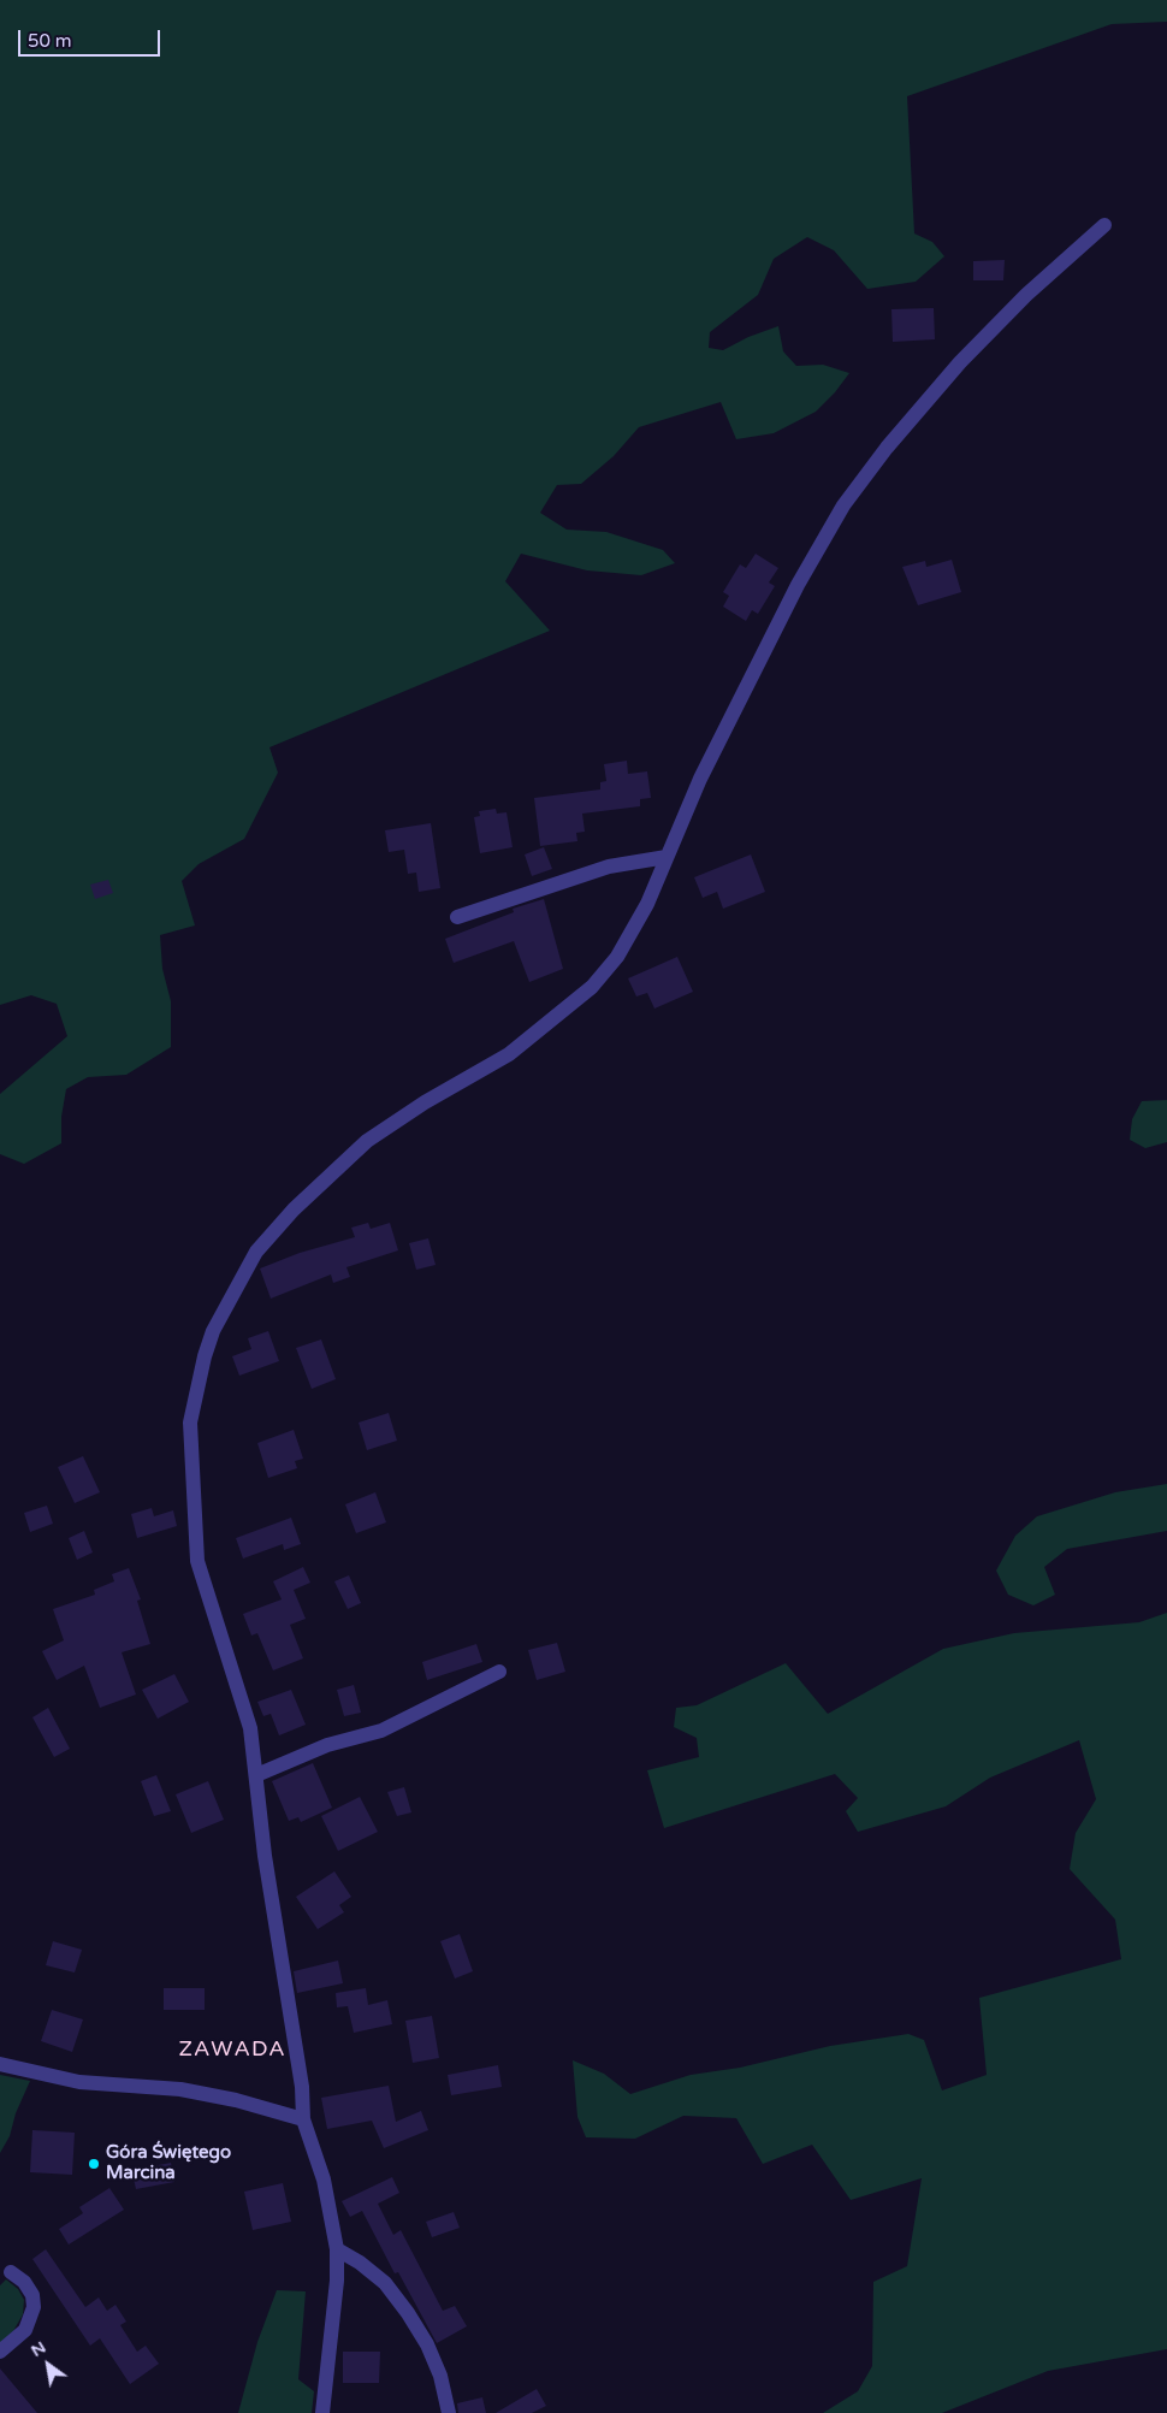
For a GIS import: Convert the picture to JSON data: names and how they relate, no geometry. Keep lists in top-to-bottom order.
{
  "districts": ["ZAWADA"],
  "places": ["Góra Świętego Marcina"],
  "scale_bar": "50 m",
  "north": "top left"
}
